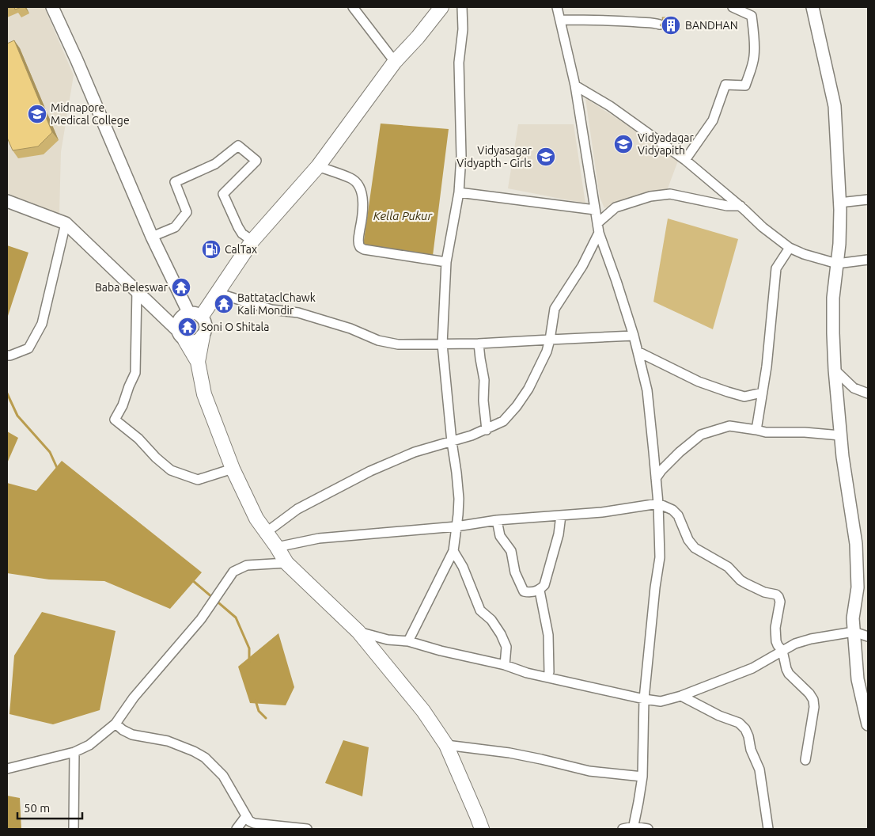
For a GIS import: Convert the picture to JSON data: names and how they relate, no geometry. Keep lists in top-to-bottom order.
{
  "water": ["Kella Pukur"],
  "places": {
    "building": ["BANDHAN"],
    "school or university": ["Midnapore Medical College", "Vidyadagar Vidyapith", "Vidyasagar Vidyapth - Girls"],
    "fuel station": ["CalTax"],
    "temple": ["Baba Beleswar", "BattataclChawk Kali Mondir", "Soni O Shitala"]
  },
  "scale_bar": "50 m"
}
